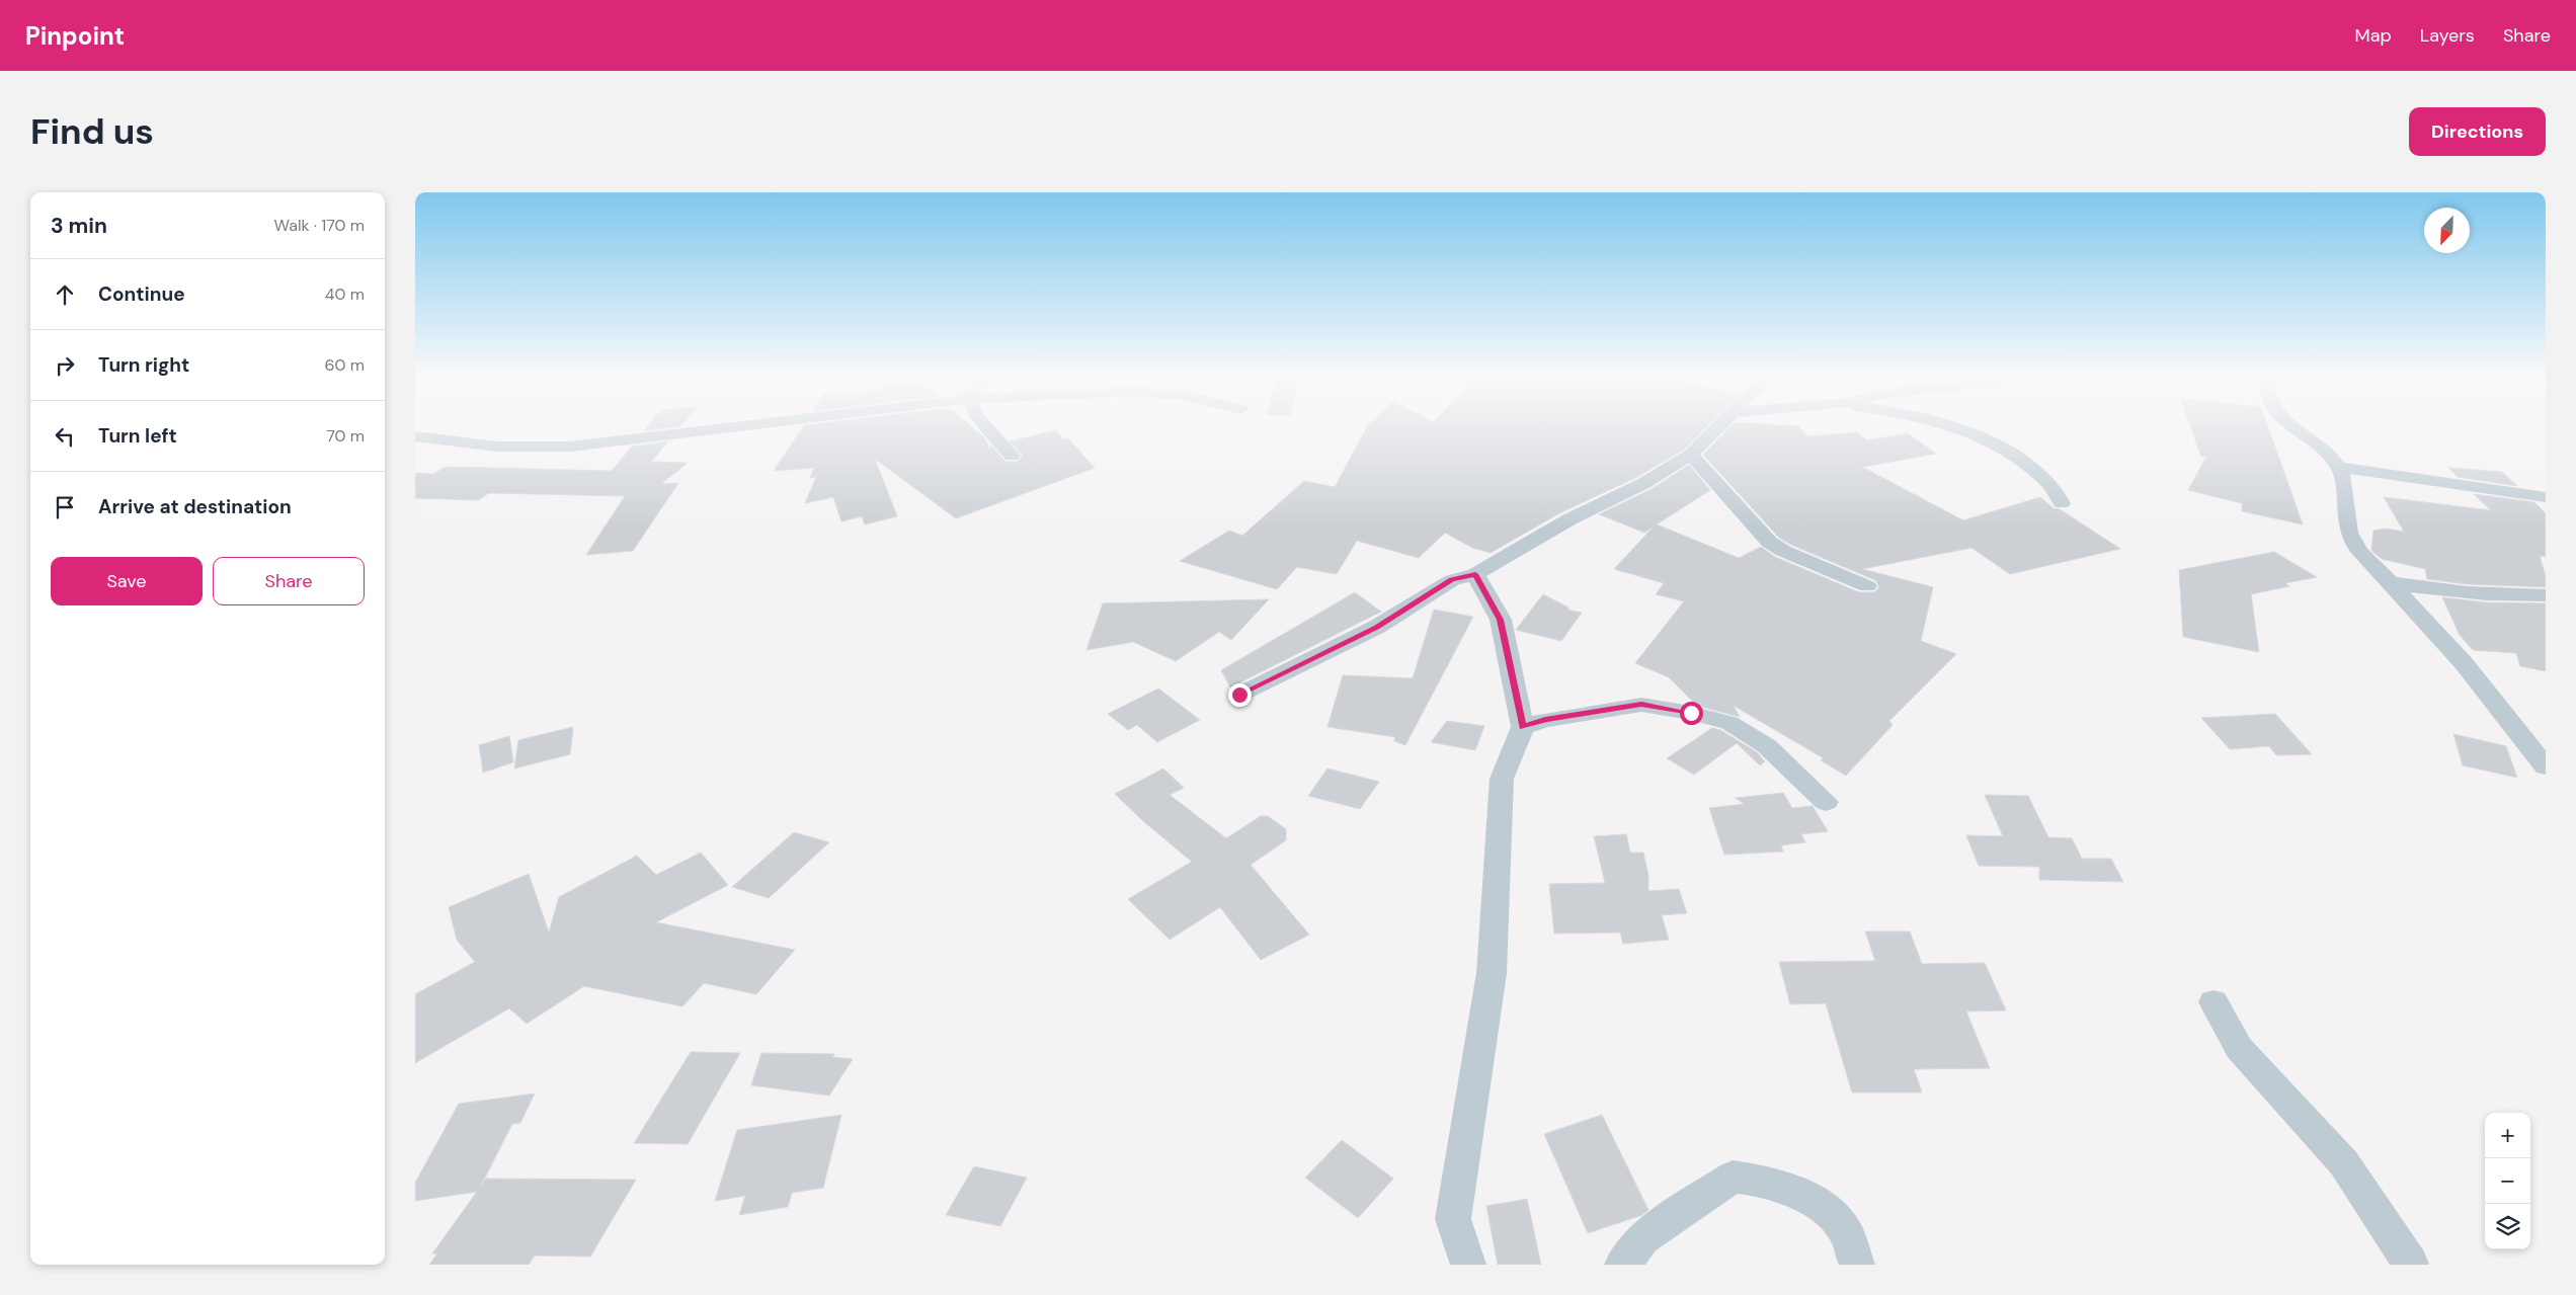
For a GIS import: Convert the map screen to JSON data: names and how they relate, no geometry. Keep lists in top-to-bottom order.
{
  "north": "bottom left",
  "page": {
    "header": "Pinpoint",
    "nav": ["Map", "Layers", "Share"],
    "buttons": [
      "Directions",
      ["Save", "Share"]
    ],
    "title": "Find us",
    "heading": ["3 min", "Walk · 170 m"],
    "list": [
      ["Continue", "40 m"],
      ["Turn right", "60 m"],
      ["Turn left", "70 m"],
      "Arrive at destination"
    ],
    "map_buttons": ["+", "−"]
  }
}
